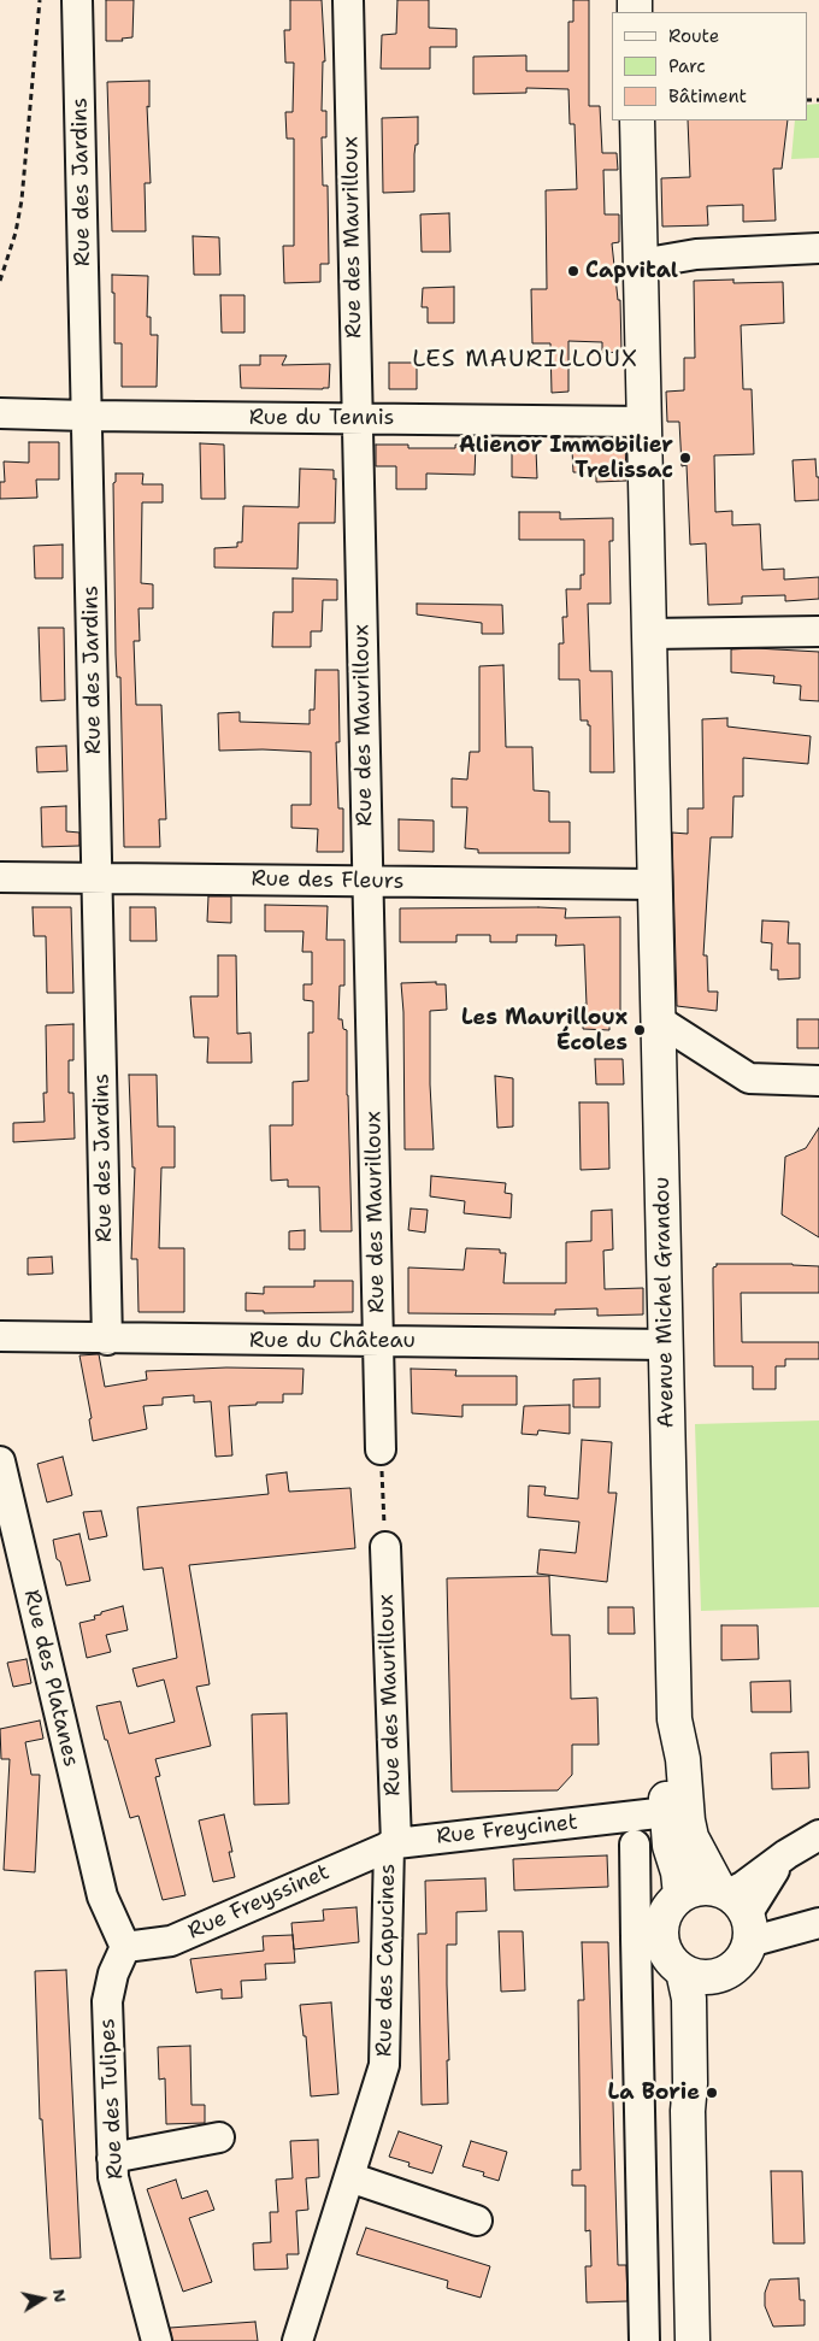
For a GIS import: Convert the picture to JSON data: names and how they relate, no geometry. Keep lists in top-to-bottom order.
{
  "streets": {
    "main road": ["Avenue Michel Grandou"],
    "street": [
      "Rue des Jardins",
      "Rue des Maurilloux",
      "Rue du Tennis",
      "Rue des Fleurs",
      "Rue du Château",
      "Rue des Platanes",
      "Rue Freycinet",
      "Rue Freyssinet",
      "Rue des Capucines",
      "Rue des Tulipes"
    ]
  },
  "crossings": [
    ["Rue des Jardins", "Rue du Tennis"],
    ["Rue des Jardins", "Rue des Fleurs"],
    ["Rue des Jardins", "Rue du Château"],
    ["Rue des Maurilloux", "Rue du Tennis"],
    ["Rue des Maurilloux", "Rue des Fleurs"],
    ["Rue des Maurilloux", "Rue du Château"],
    ["Rue des Maurilloux", "Rue Freycinet"],
    ["Rue des Maurilloux", "Rue Freyssinet"],
    ["Rue des Maurilloux", "Rue des Capucines"],
    ["Rue du Tennis", "Avenue Michel Grandou"],
    ["Rue des Fleurs", "Avenue Michel Grandou"],
    ["Avenue Michel Grandou", "Rue du Château"],
    ["Avenue Michel Grandou", "Rue Freycinet"],
    ["Rue des Platanes", "Rue Freyssinet"],
    ["Rue des Platanes", "Rue des Tulipes"],
    ["Rue Freycinet", "Rue Freyssinet"],
    ["Rue Freycinet", "Rue des Capucines"],
    ["Rue Freyssinet", "Rue des Capucines"],
    ["Rue Freyssinet", "Rue des Tulipes"]
  ],
  "districts": ["LES MAURILLOUX"],
  "places": [
    "Capvital",
    "Alienor Immobilier Trelissac",
    "Les Maurilloux Écoles",
    "La Borie"
  ],
  "legend": ["Route", "Parc", "Bâtiment"],
  "north": "right"
}
